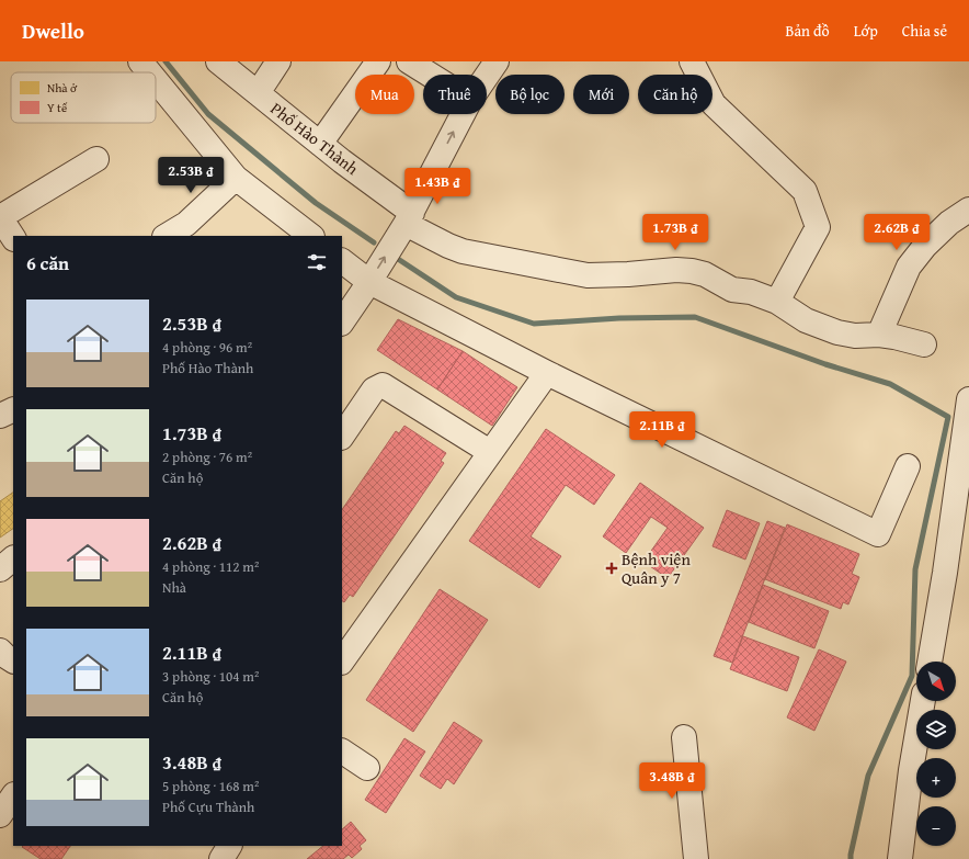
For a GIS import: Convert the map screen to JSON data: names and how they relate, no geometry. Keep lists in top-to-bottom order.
{
  "streets": {
    "street": ["Phố Hào Thành"]
  },
  "places": {
    "health": ["Bệnh viện Quân y 7"]
  },
  "legend": ["Nhà ở", "Y tế"],
  "north": "bottom right",
  "page": {
    "header": "Dwello",
    "nav": ["Bản đồ", "Lớp", "Chia sẻ"],
    "chip": [
      "Mua",
      "Thuê",
      "Bộ lọc",
      "Mới",
      "Căn hộ"
    ],
    "price": [
      "2.53B ₫",
      "1.43B ₫",
      "1.73B ₫",
      "2.62B ₫",
      "2.11B ₫",
      "3.48B ₫"
    ],
    "heading": "6 căn",
    "list": [
      {
        "name": "2.53B ₫",
        "note": "4 phòng · 96 m² · Phố Hào Thành"
      },
      {
        "name": "1.73B ₫",
        "note": "2 phòng · 76 m² · Căn hộ"
      },
      {
        "name": "2.62B ₫",
        "note": "4 phòng · 112 m² · Nhà"
      },
      {
        "name": "2.11B ₫",
        "note": "3 phòng · 104 m² · Căn hộ"
      },
      {
        "name": "3.48B ₫",
        "note": "5 phòng · 168 m² · Phố Cựu Thành"
      }
    ],
    "map_buttons": ["+", "−"]
  }
}
